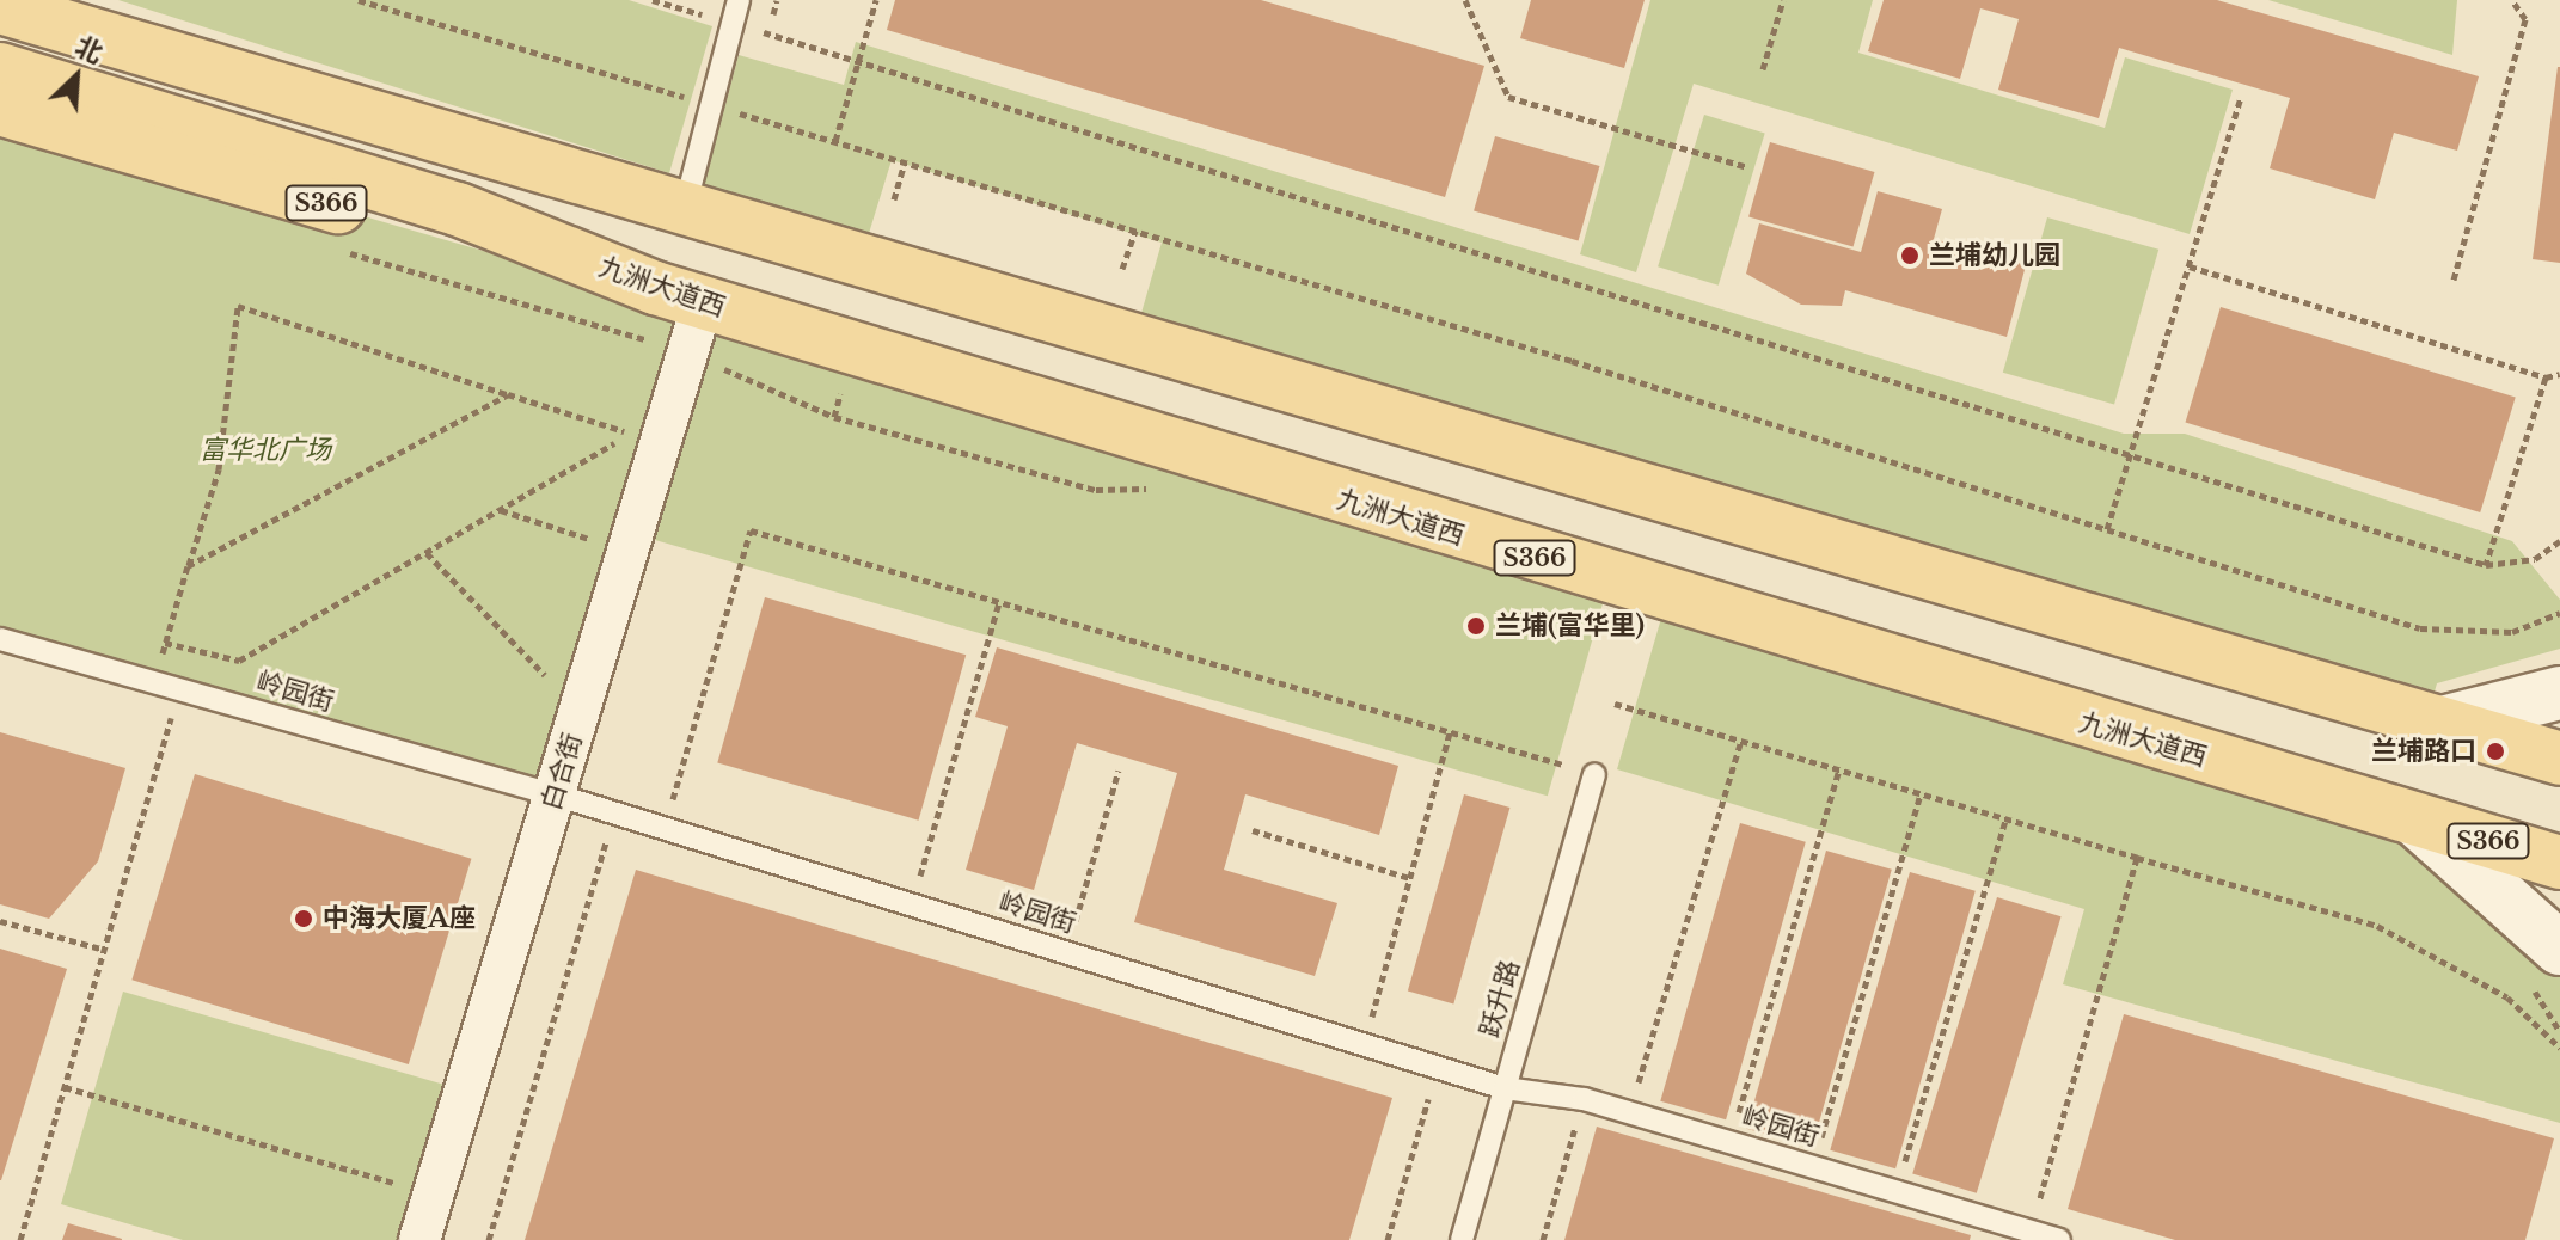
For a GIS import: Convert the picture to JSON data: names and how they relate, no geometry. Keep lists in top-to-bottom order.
{
  "streets": {
    "main road": ["S366", "九洲大道西"],
    "street": ["白合街"],
    "lane": ["岭园街", "跃升路"]
  },
  "crossings": [
    ["S366", "九洲大道西"],
    ["S366", "白合街"],
    ["九洲大道西", "白合街"],
    ["岭园街", "白合街"],
    ["岭园街", "跃升路"]
  ],
  "parks": ["富华北广场"],
  "places": [
    "兰埔幼儿园",
    "兰埔(富华里)",
    "兰埔路口",
    "中海大厦A座"
  ],
  "north": "top right"
}
